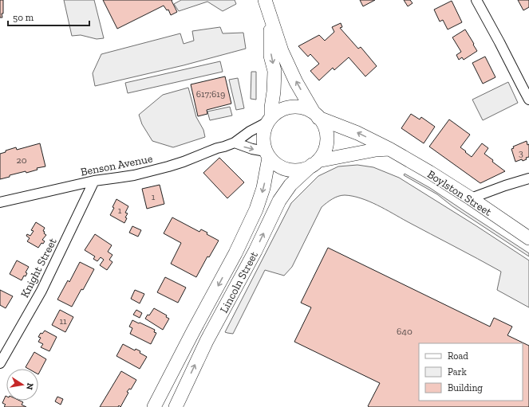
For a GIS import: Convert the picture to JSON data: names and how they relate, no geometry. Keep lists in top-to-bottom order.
{
  "streets": {
    "main road": ["Boylston Street", "Lincoln Street"],
    "street": ["Benson Avenue", "Knight Street"]
  },
  "crossings": [
    ["Benson Avenue", "Boylston Street"],
    ["Benson Avenue", "Knight Street"],
    ["Benson Avenue", "Lincoln Street"],
    ["Boylston Street", "Lincoln Street"]
  ],
  "house_numbers": [
    "617;619",
    "3",
    "20",
    "1",
    "1",
    "11",
    "640"
  ],
  "legend": ["Road", "Park", "Building"],
  "scale_bar": "50 m",
  "north": "right"
}
